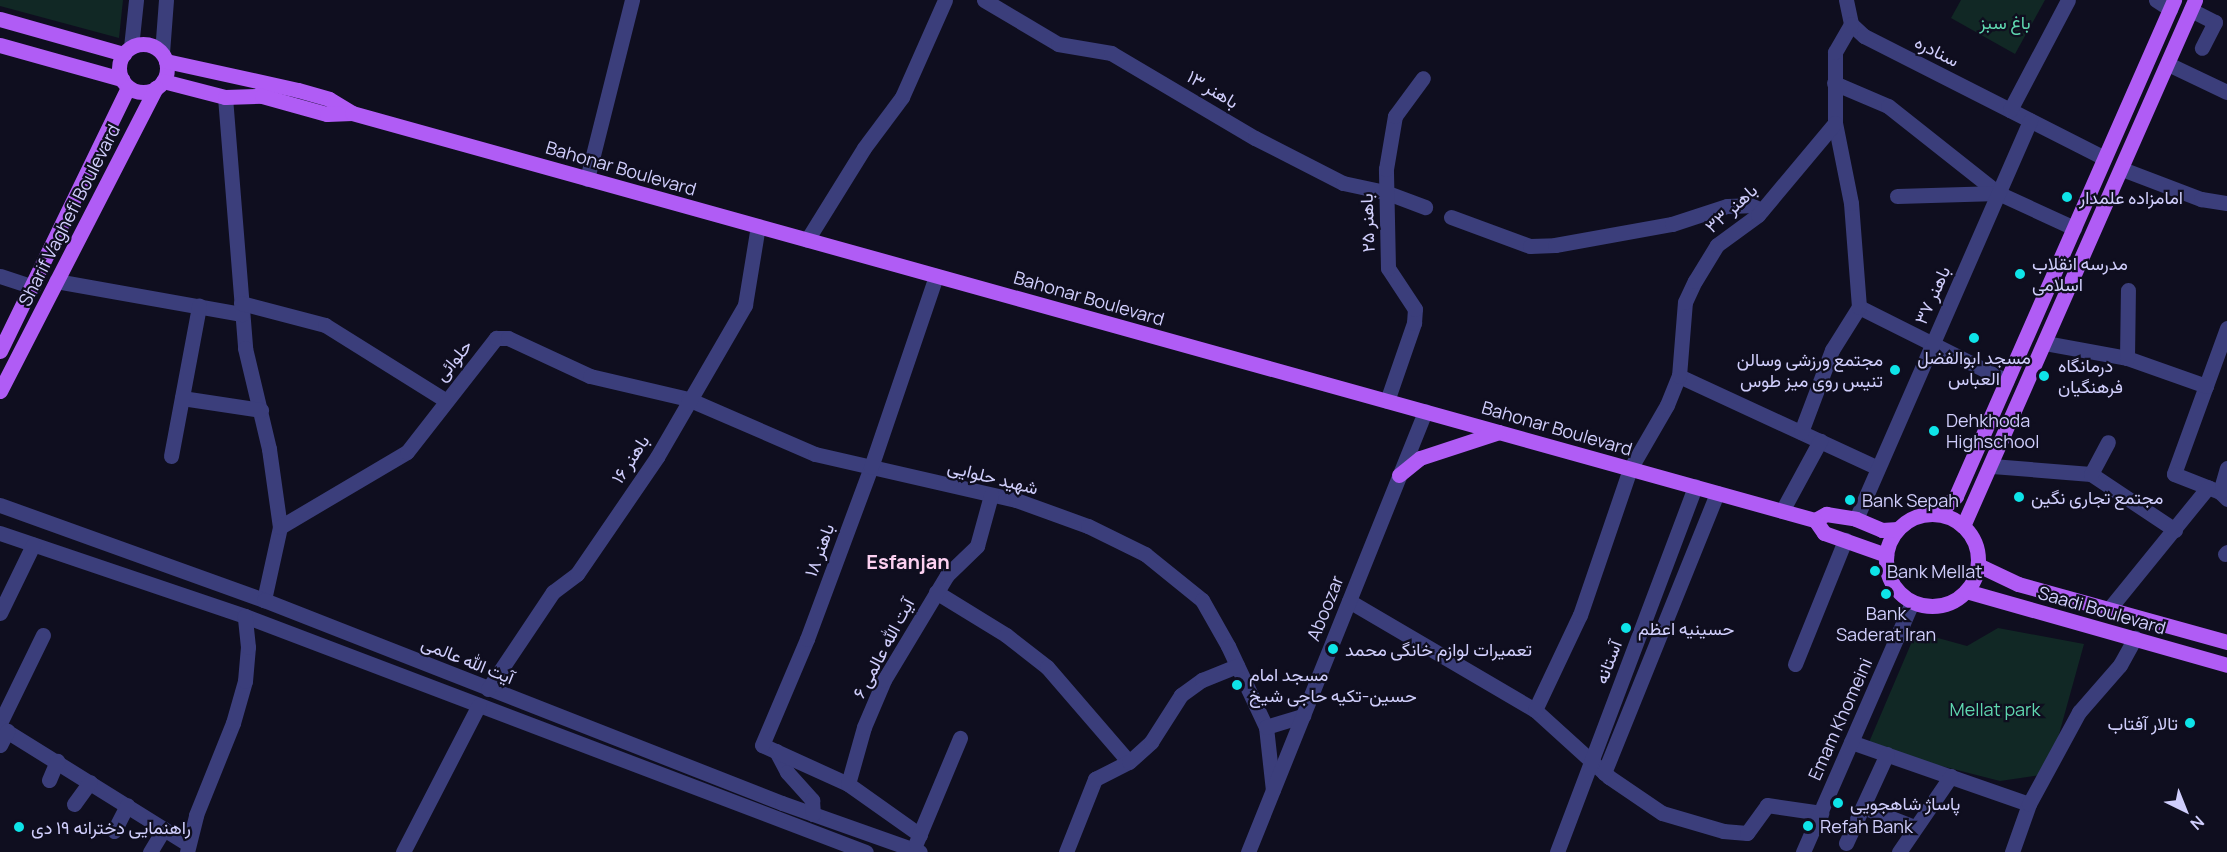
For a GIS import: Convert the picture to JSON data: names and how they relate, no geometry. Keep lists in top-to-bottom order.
{
  "streets": {
    "main road": ["Bahonar Boulevard", "Sharif Vaghefi Boulevard", "Saadi Boulevard"],
    "street": [
      "سنادره",
      "باهنر ۱۳",
      "باهنر ۳۳",
      "باهنر ۲۵",
      "باهنر ۳۷",
      "حلوائی",
      "باهنر ۱۶",
      "شهید حلوایی",
      "باهنر ۱۸",
      "Aboozar",
      "آیت الله عالمی ۶",
      "آیت الله عالمی",
      "آستانه",
      "Emam Khomeini"
    ]
  },
  "crossings": [
    ["سنادره", "باهنر ۳۷"],
    ["باهنر ۱۳", "باهنر ۲۵"],
    ["Bahonar Boulevard", "باهنر ۳۳"],
    ["Bahonar Boulevard", "Sharif Vaghefi Boulevard"],
    ["Bahonar Boulevard", "باهنر ۲۵"],
    ["Bahonar Boulevard", "باهنر ۱۶"],
    ["Bahonar Boulevard", "باهنر ۱۸"],
    ["Bahonar Boulevard", "Aboozar"],
    ["Bahonar Boulevard", "آستانه"],
    ["حلوائی", "باهنر ۱۶"],
    ["حلوائی", "شهید حلوایی"],
    ["باهنر ۱۶", "شهید حلوایی"],
    ["باهنر ۱۶", "آیت الله عالمی"],
    ["شهید حلوایی", "باهنر ۱۸"],
    ["شهید حلوایی", "Aboozar"],
    ["شهید حلوایی", "آیت الله عالمی ۶"],
    ["Saadi Boulevard", "Emam Khomeini"]
  ],
  "districts": ["Esfanjan"],
  "parks": ["باغ سبز", "Mellat park"],
  "places": [
    "امامزاده علمدار",
    "مدرسه انقلاب اسلامی",
    "مسجد ابوالفضل العباس",
    "مجتمع ورزشی وسالن تنیس روی میز طوس",
    "درمانگاه فرهنگیان",
    "Dehkhoda Highschool",
    "مجتمع تجاری نگین",
    "Bank Sepah",
    "Bank Mellat",
    "Bank Saderat Iran",
    "حسینیه اعظم",
    "تعمیرات لوازم خانگی محمد",
    "مسجد امام حسین-تکیه حاجی شیخ",
    "تالار آفتاب",
    "پاساژ شاهجویی",
    "Refah Bank",
    "راهنمایی دخترانه ۱۹ دی"
  ],
  "north": "bottom right"
}
